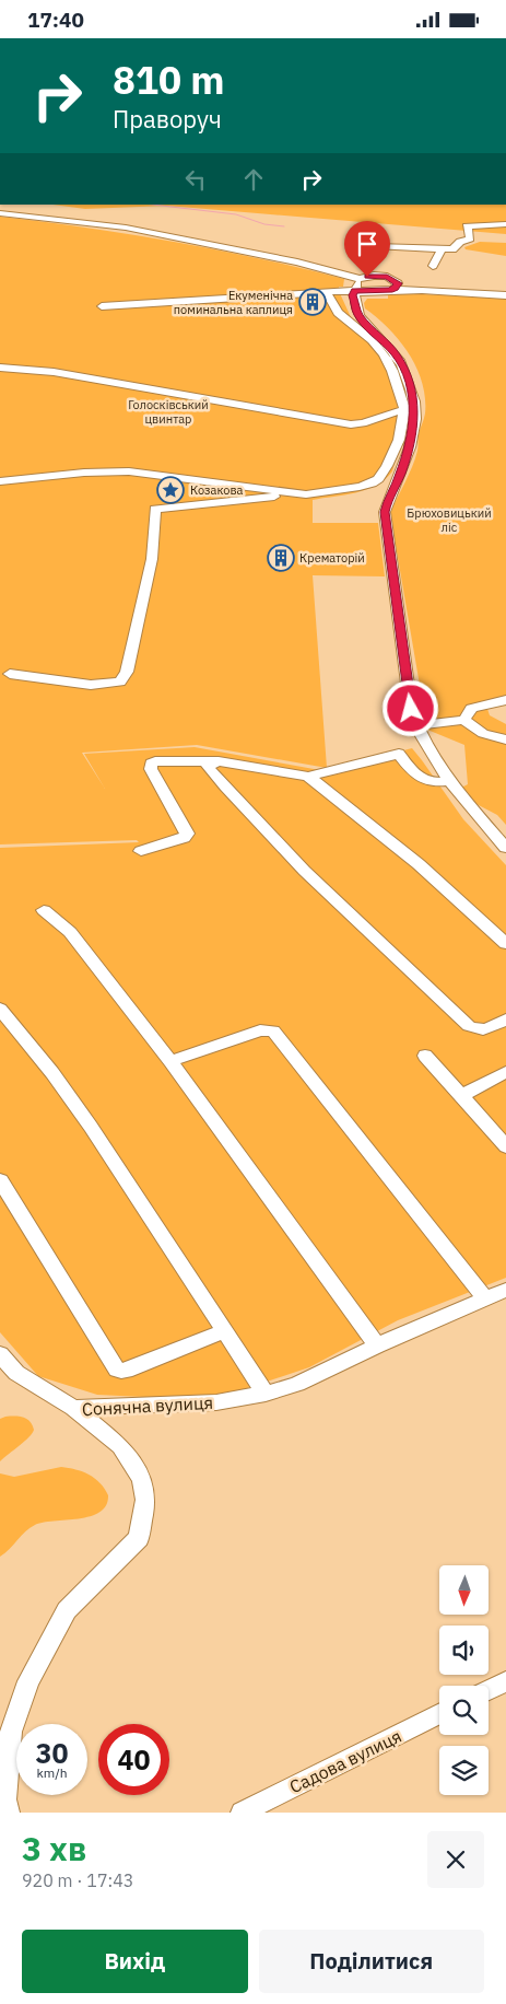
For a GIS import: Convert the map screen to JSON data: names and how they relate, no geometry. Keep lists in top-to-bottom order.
{
  "streets": {
    "street": ["Сонячна вулиця", "Садова вулиця"]
  },
  "parks": ["Голосківський цвинтар", "Брюховицький ліс"],
  "places": {
    "building": ["Екуменічна поминальна каплиця", "Крематорій"],
    "place": ["Козакова"]
  },
  "north": "bottom",
  "page": {
    "status": "17:40",
    "turn": ["810 m", "Праворуч"],
    "speed": "30 km/h",
    "limit": "40",
    "heading": ["3 хв", "920 m · 17:43"],
    "buttons": ["Вихід", "Поділитися"]
  }
}
